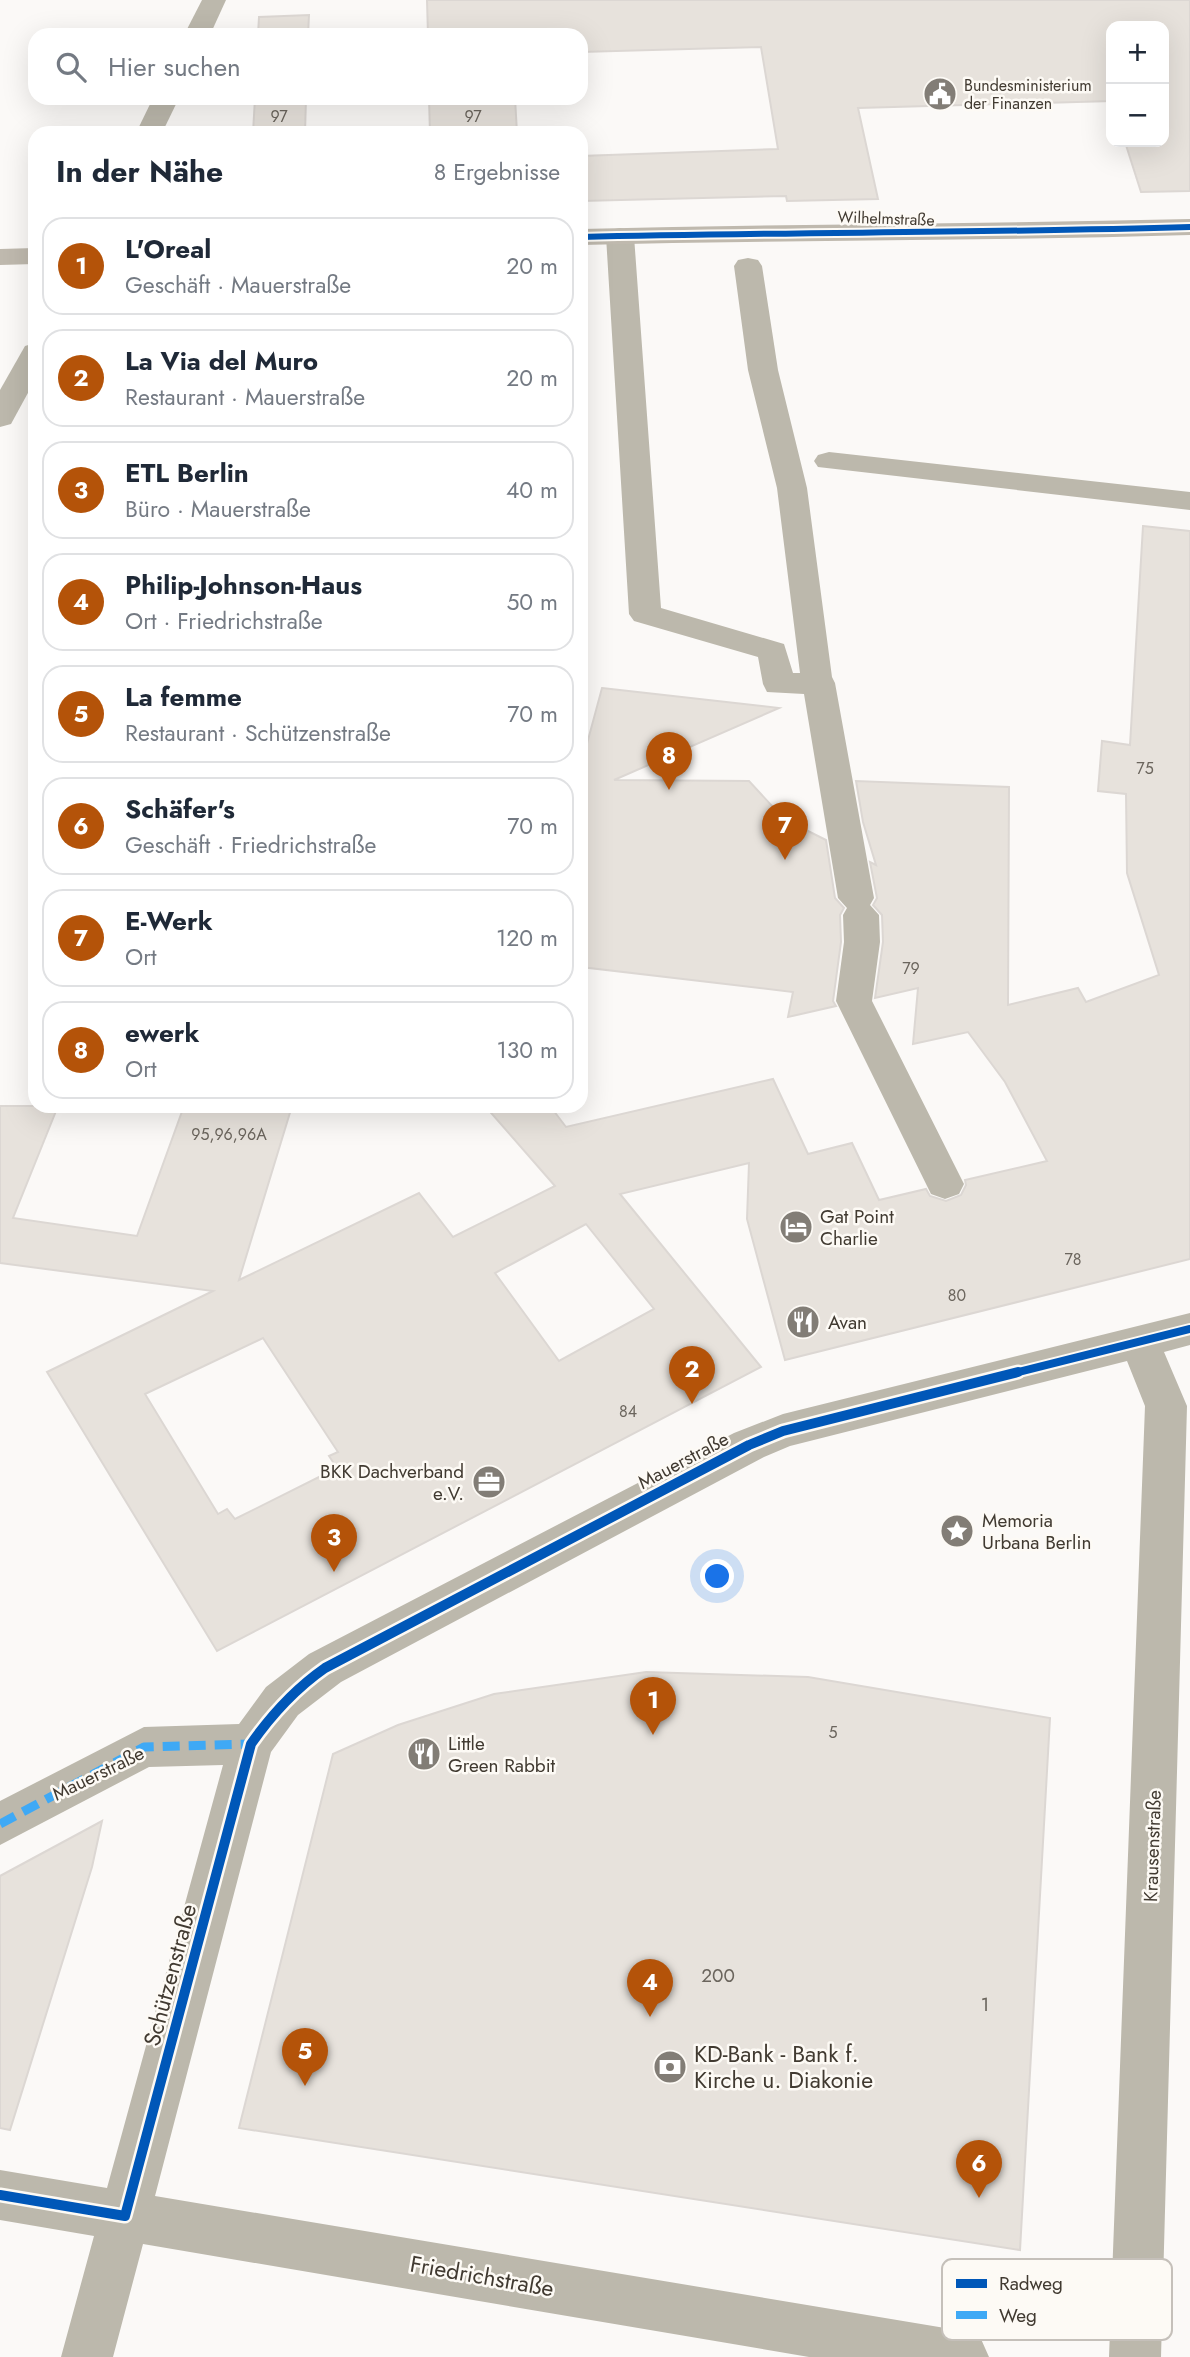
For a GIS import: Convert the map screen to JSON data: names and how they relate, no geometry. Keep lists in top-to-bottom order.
{
  "streets": {
    "main road": ["Wilhelmstraße"],
    "street": [
      "Mauerstraße",
      "Krausenstraße",
      "Schützenstraße",
      "Friedrichstraße"
    ]
  },
  "crossings": [
    ["Mauerstraße", "Krausenstraße"],
    ["Mauerstraße", "Schützenstraße"],
    ["Schützenstraße", "Friedrichstraße"]
  ],
  "places": {
    "public building": ["Bundesministerium der Finanzen"],
    "hotel": ["Gat Point Charlie"],
    "restaurant": ["Avan", "Little Green Rabbit"],
    "office": ["BKK Dachverband e.V."],
    "place": ["Memoria Urbana Berlin"],
    "bank": ["KD-Bank - Bank f. Kirche u. Diakonie"]
  },
  "house_numbers": [
    "97",
    "97",
    "75",
    "79",
    "95,96,96A",
    "78",
    "80",
    "84",
    "5",
    "200",
    "1"
  ],
  "legend": ["Radweg", "Weg"],
  "page": {
    "map_buttons": ["+", "−"],
    "search": "Hier suchen",
    "heading": ["In der Nähe", "8 Ergebnisse"],
    "list": [
      {
        "mark": "1",
        "name": "L'Oreal",
        "note": "Geschäft · Mauerstraße",
        "value": "20 m"
      },
      {
        "mark": "2",
        "name": "La Via del Muro",
        "note": "Restaurant · Mauerstraße",
        "value": "20 m"
      },
      {
        "mark": "3",
        "name": "ETL Berlin",
        "note": "Büro · Mauerstraße",
        "value": "40 m"
      },
      {
        "mark": "4",
        "name": "Philip-Johnson-Haus",
        "note": "Ort · Friedrichstraße",
        "value": "50 m"
      },
      {
        "mark": "5",
        "name": "La femme",
        "note": "Restaurant · Schützenstraße",
        "value": "70 m"
      },
      {
        "mark": "6",
        "name": "Schäfer's",
        "note": "Geschäft · Friedrichstraße",
        "value": "70 m"
      },
      {
        "mark": "7",
        "name": "E-Werk",
        "note": "Ort",
        "value": "120 m"
      },
      {
        "mark": "8",
        "name": "ewerk",
        "note": "Ort",
        "value": "130 m"
      }
    ],
    "pins": [
      "8",
      "7",
      "2",
      "3",
      "1",
      "4",
      "5",
      "6"
    ]
  }
}
